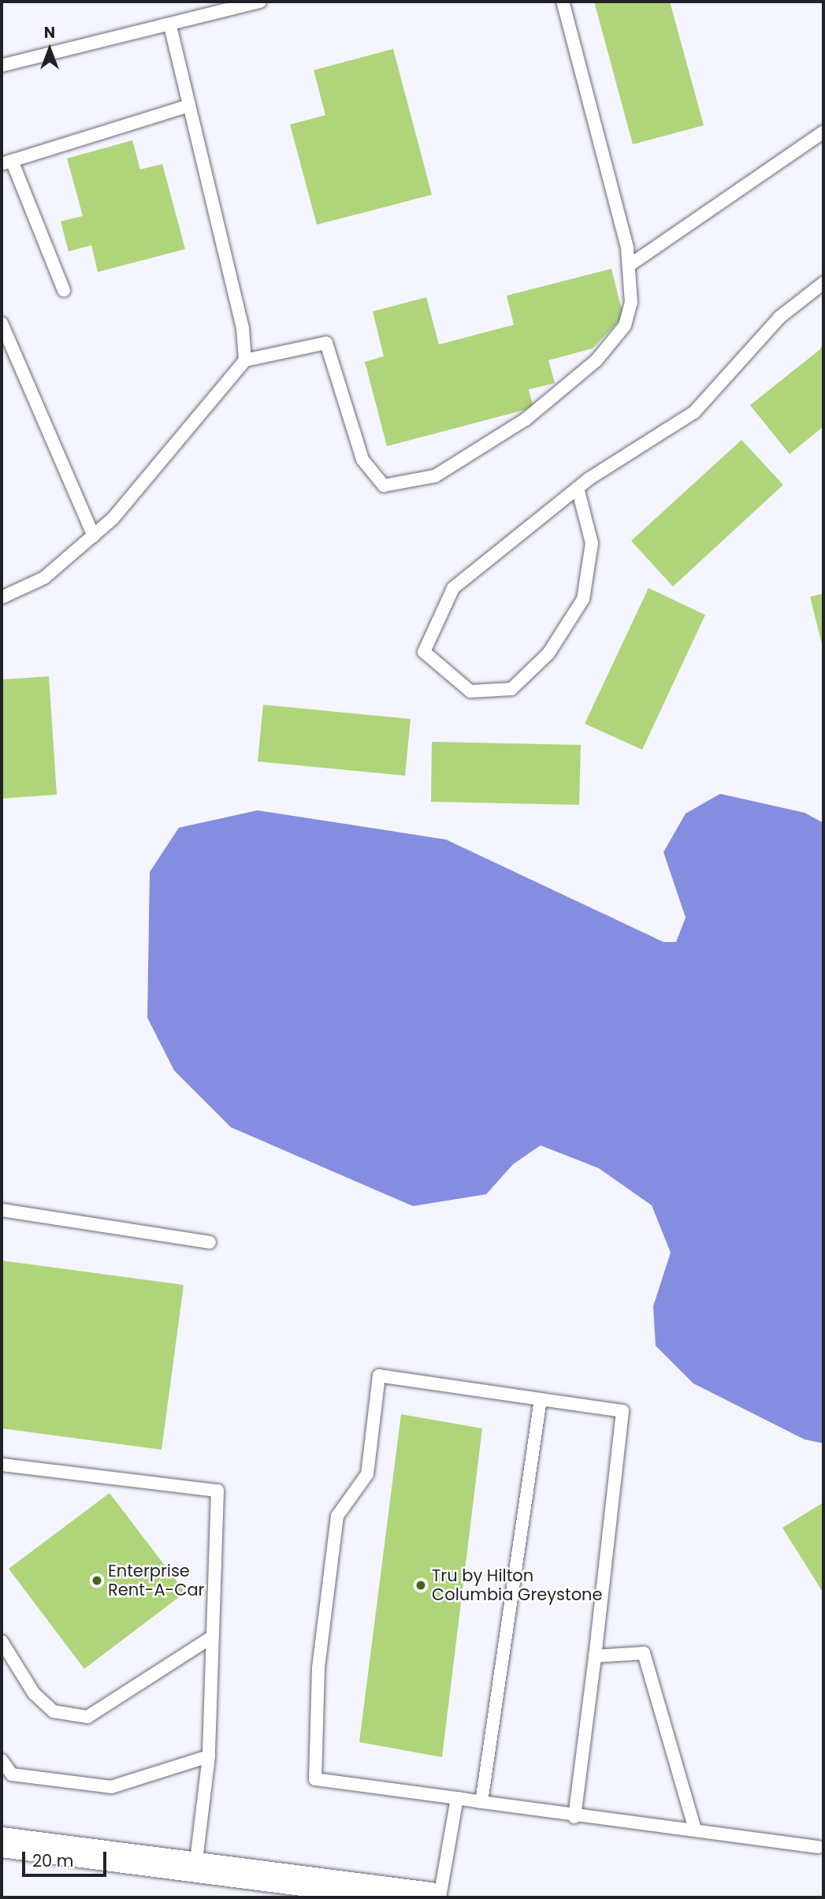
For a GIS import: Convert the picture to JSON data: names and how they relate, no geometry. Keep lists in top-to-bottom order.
{
  "places": ["Enterprise Rent-A-Car", "Tru by Hilton Columbia Greystone"],
  "scale_bar": "20 m",
  "north": "top"
}
